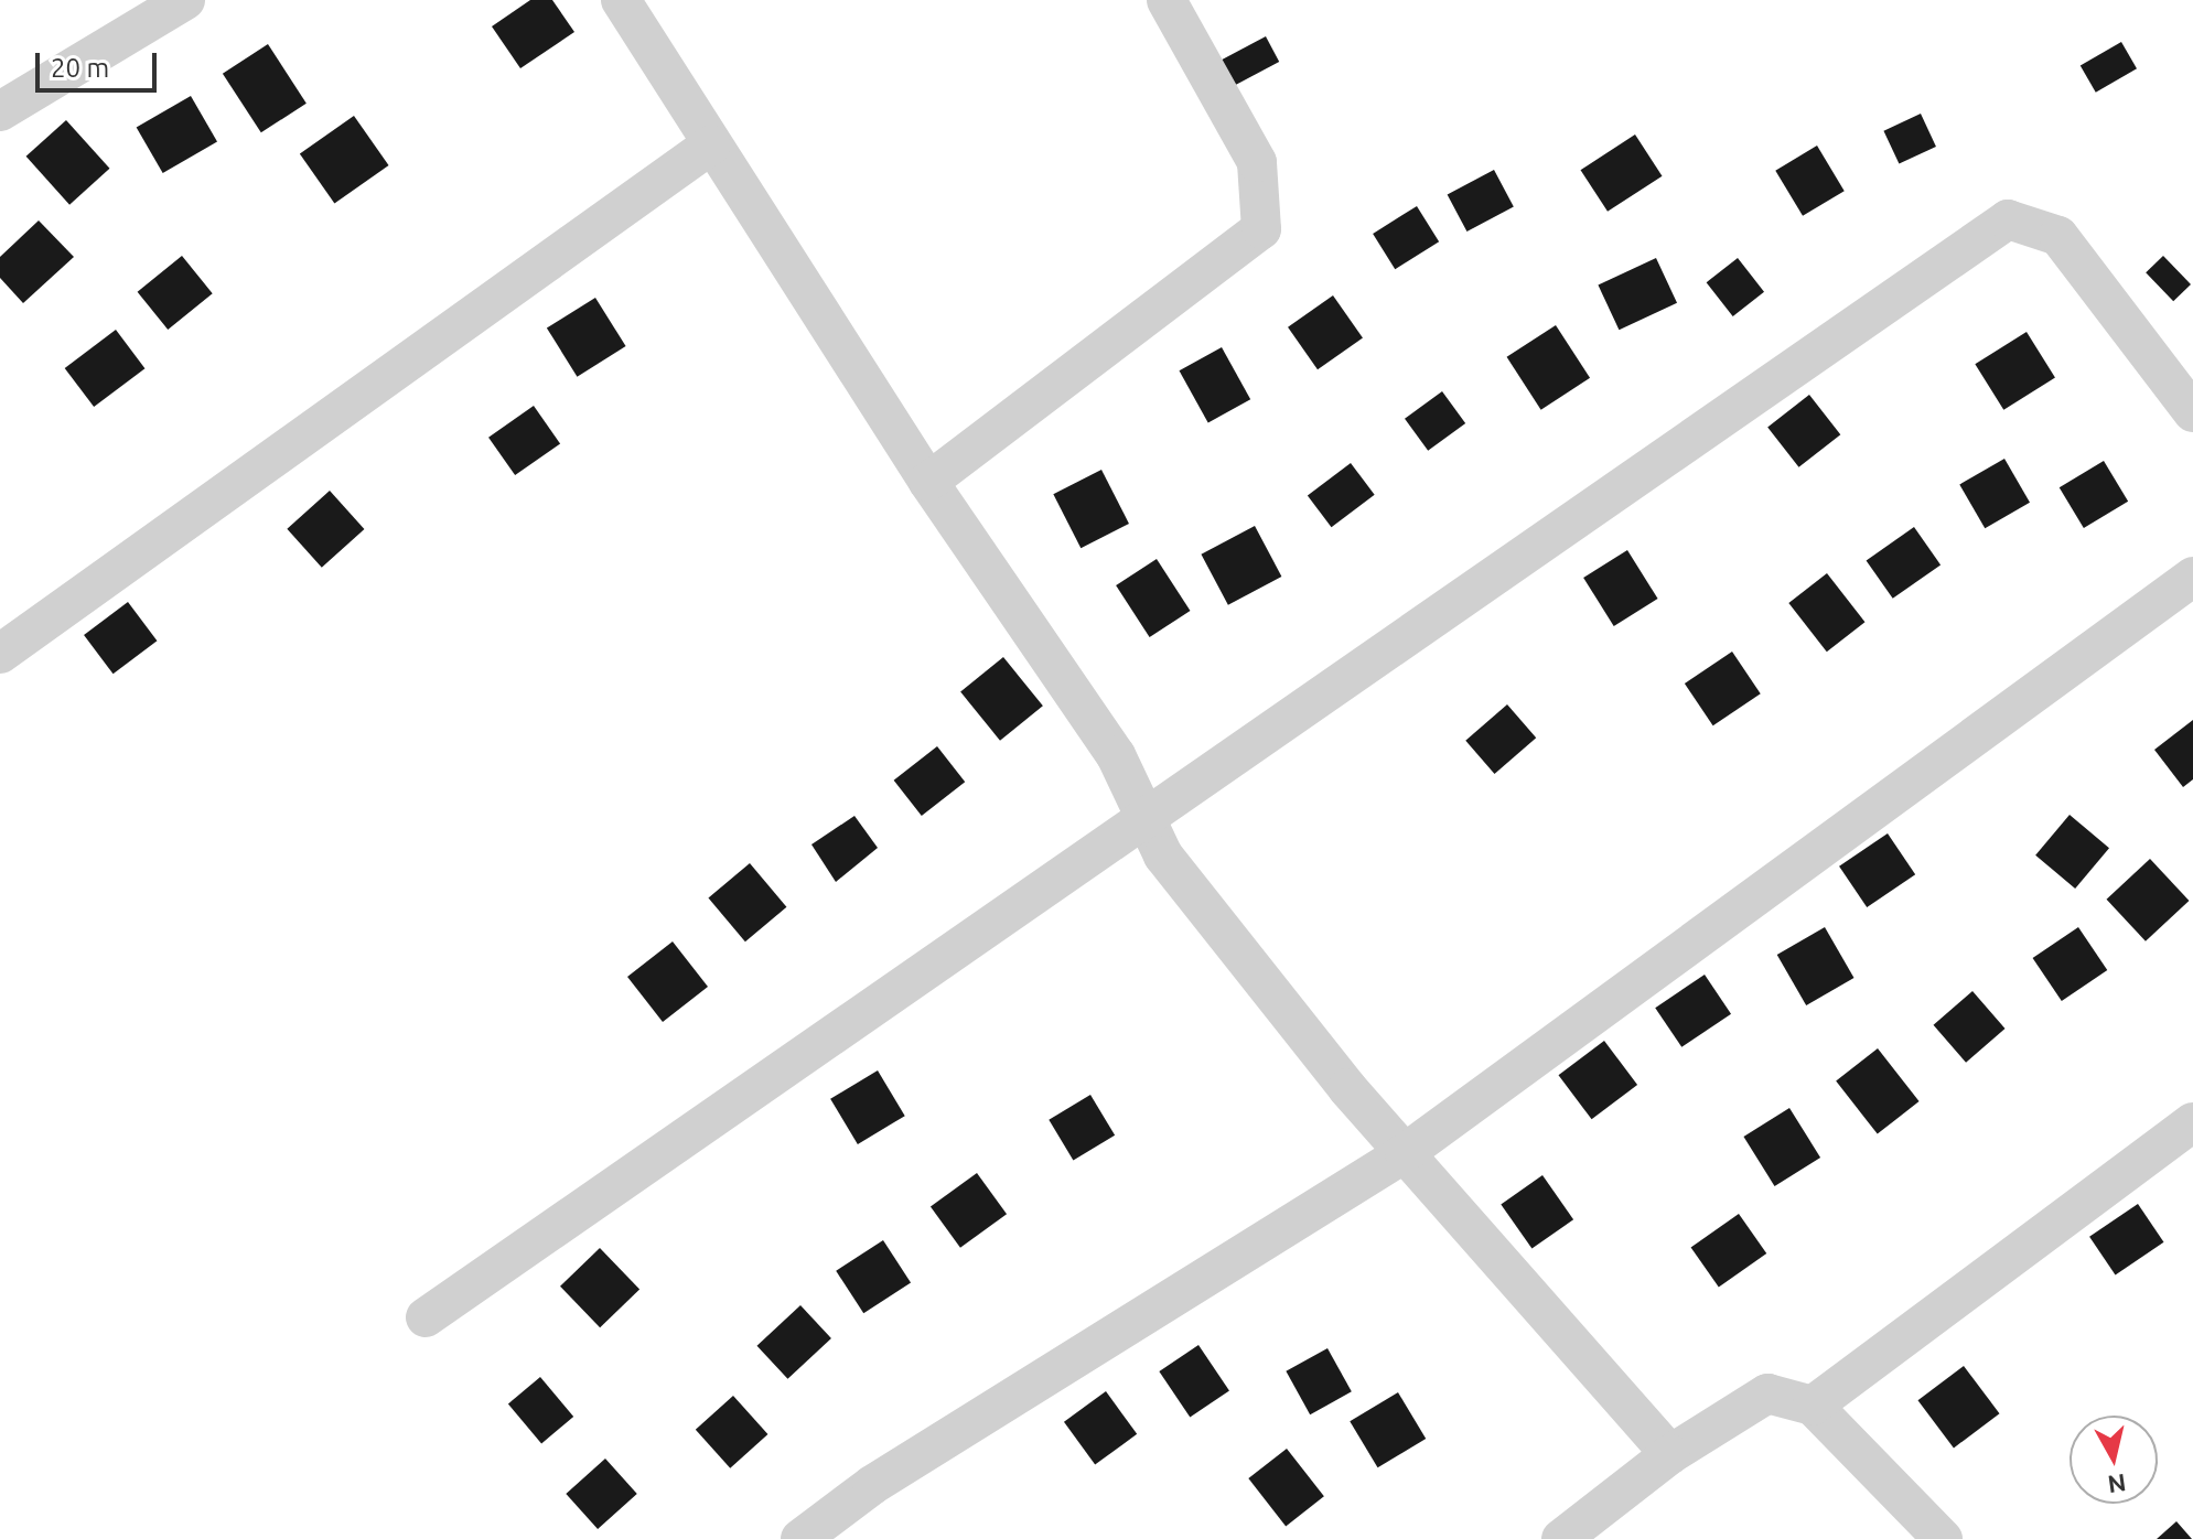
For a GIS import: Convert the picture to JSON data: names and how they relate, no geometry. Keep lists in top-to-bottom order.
{
  "scale_bar": "20 m",
  "north": "bottom"
}
